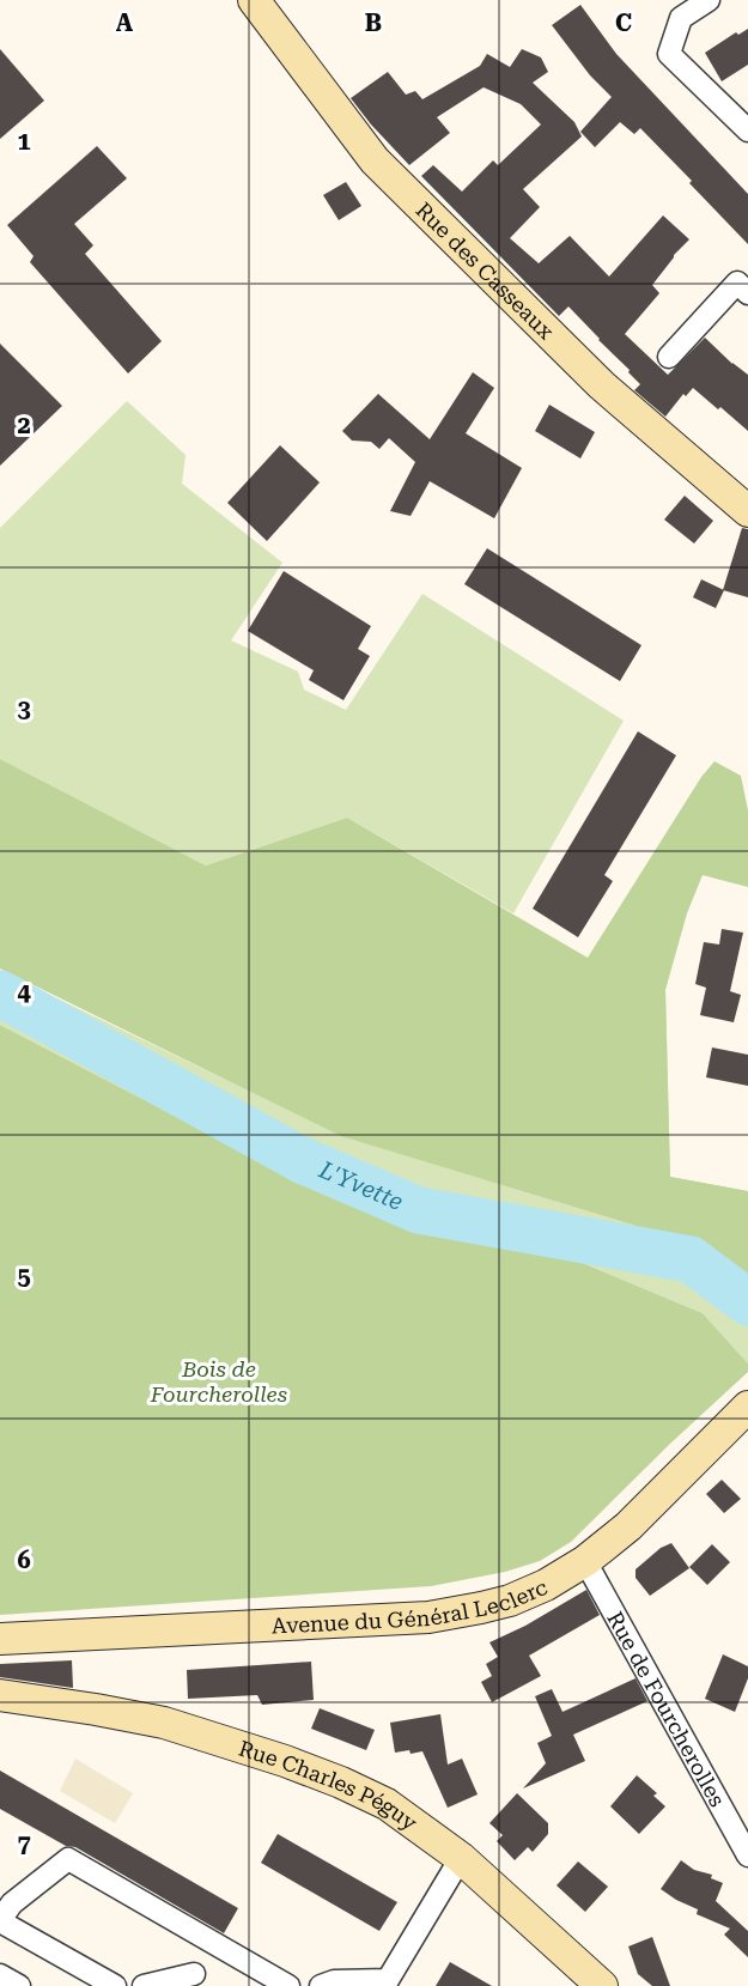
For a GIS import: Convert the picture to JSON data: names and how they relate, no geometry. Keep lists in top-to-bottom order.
{
  "streets": {
    "street": [
      "Rue des Casseaux",
      "Avenue du Général Leclerc",
      "Rue de Fourcherolles",
      "Rue Charles Péguy"
    ]
  },
  "crossings": [
    ["Avenue du Général Leclerc", "Rue de Fourcherolles"]
  ],
  "water": ["L'Yvette"],
  "parks": ["Bois de Fourcherolles"],
  "grid": {
    "columns": ["A", "B", "C"],
    "rows": [
      "1",
      "2",
      "3",
      "4",
      "5",
      "6",
      "7"
    ]
  }
}
